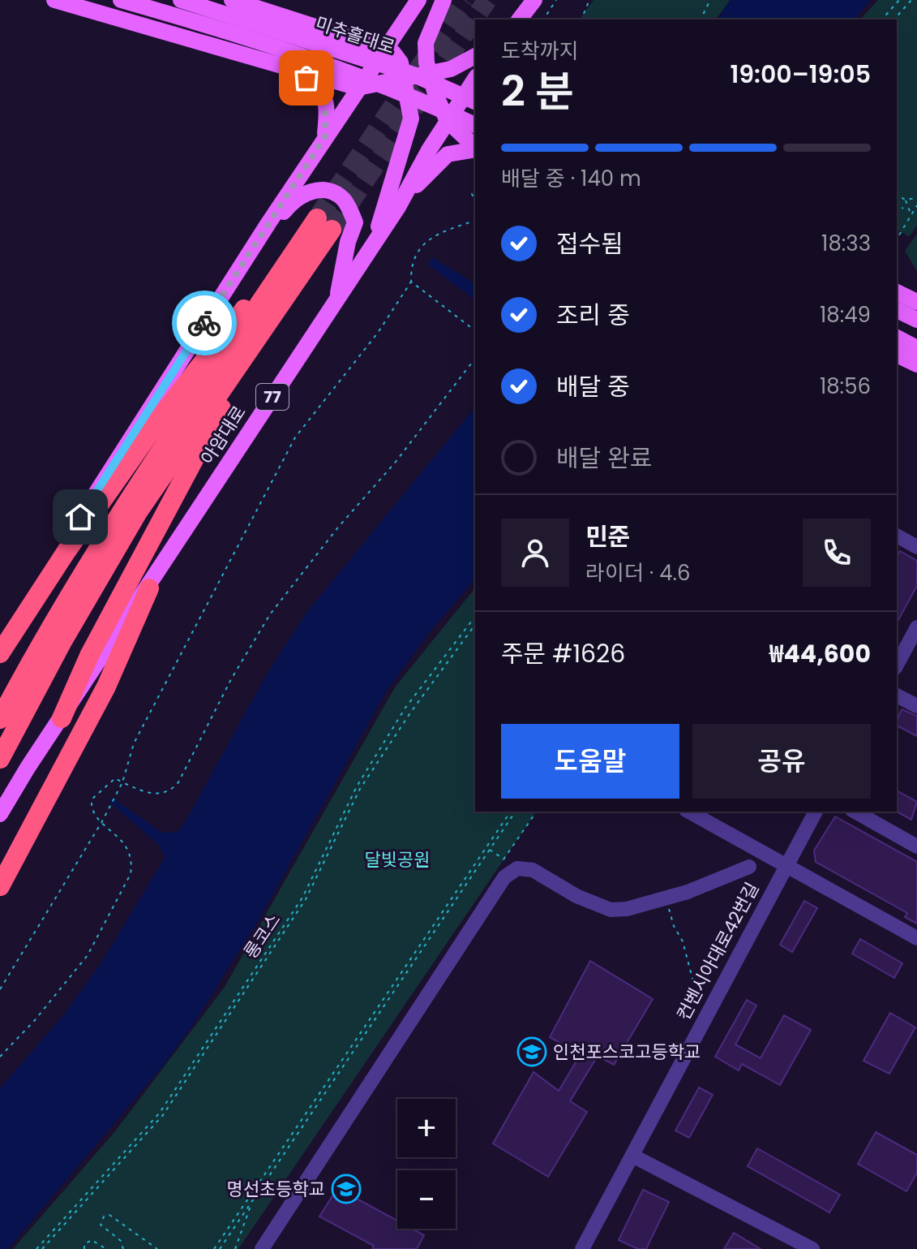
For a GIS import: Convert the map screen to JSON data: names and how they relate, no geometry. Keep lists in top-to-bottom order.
{
  "streets": {
    "highway": ["아암대로"],
    "main road": ["미추홀대로", "77"],
    "street": ["컨벤시아대로42번길"],
    "path": ["롱코스"]
  },
  "parks": ["달빛공원"],
  "places": {
    "school or university": ["인천포스코고등학교", "명선초등학교"]
  },
  "page": {
    "heading": ["2 분", "도착까지", "19:00–19:05"],
    "panel": [
      "민준",
      "라이더 · 4.6",
      "주문 #1626",
      "₩44,600"
    ],
    "bar": "배달 중 · 140 m",
    "list": [
      ["접수됨", "18:33"],
      ["조리 중", "18:49"],
      ["배달 중", "18:56"],
      "배달 완료"
    ],
    "buttons": ["도움말", "공유"],
    "map_buttons": ["+", "−"]
  }
}
